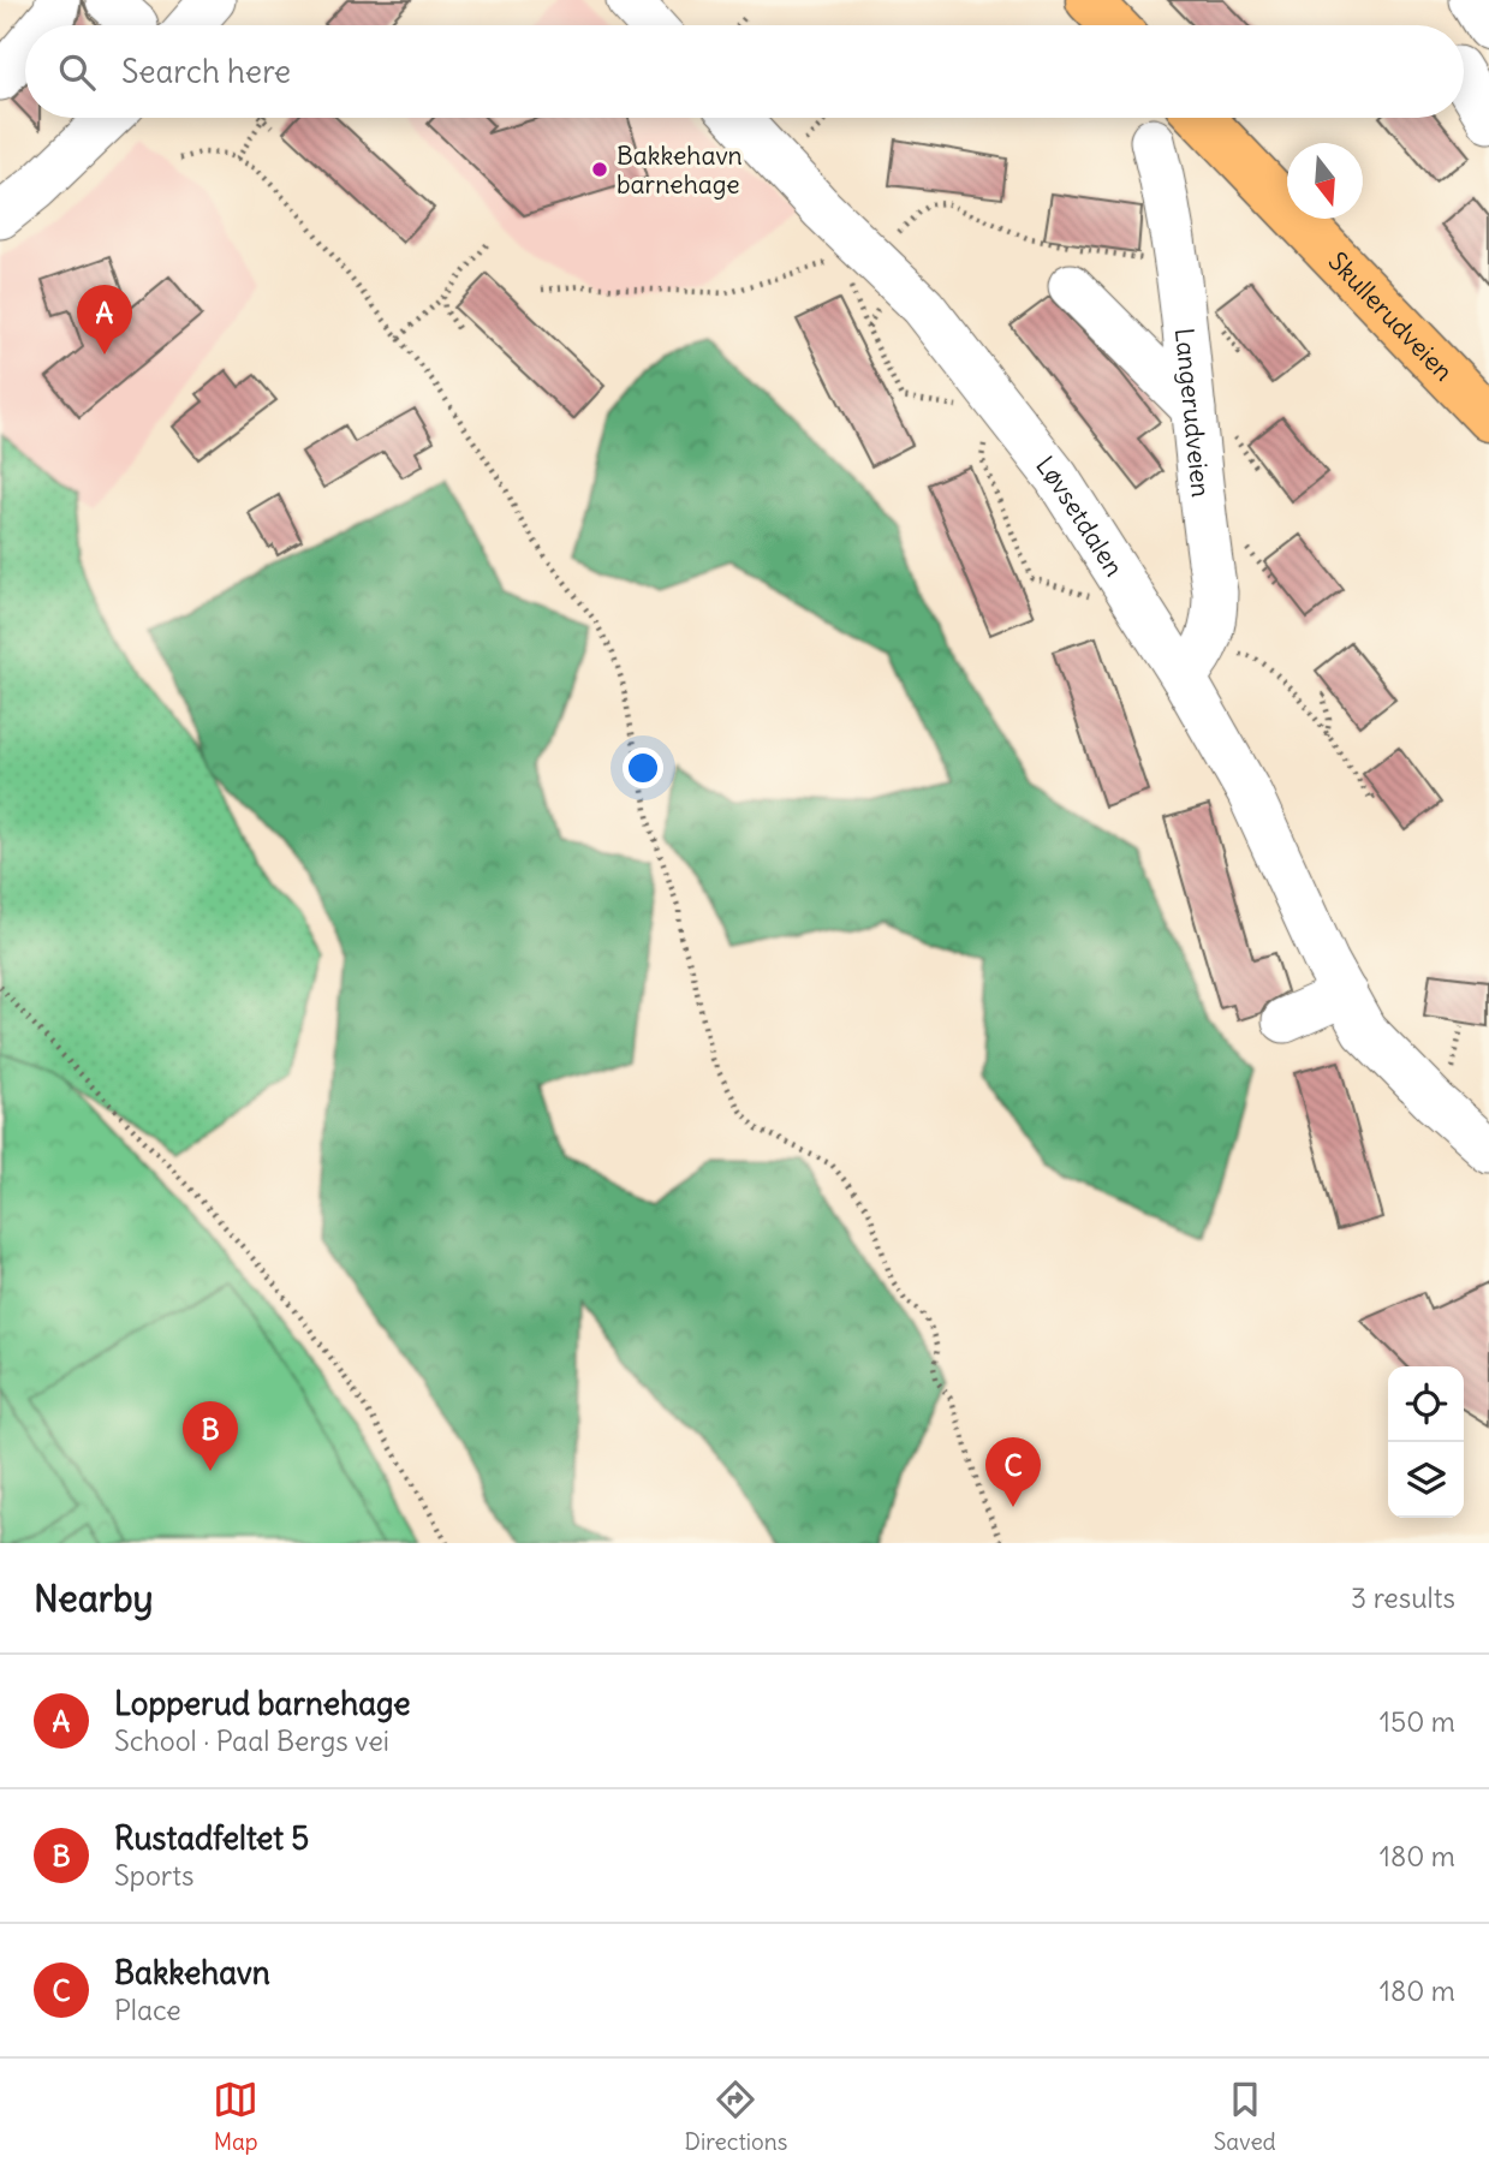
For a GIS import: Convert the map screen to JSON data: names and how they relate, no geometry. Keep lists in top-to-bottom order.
{
  "streets": {
    "main road": ["Skullerudveien"],
    "street": ["Langerudveien", "Løvsetdalen"]
  },
  "crossings": [
    ["Langerudveien", "Løvsetdalen"]
  ],
  "places": ["Bakkehavn barnehage"],
  "north": "bottom",
  "page": {
    "search": "Search here",
    "pins": ["A", "B", "C"],
    "heading": ["Nearby", "3 results"],
    "list": [
      {
        "mark": "A",
        "name": "Lopperud barnehage",
        "note": "School · Paal Bergs vei",
        "value": "150 m"
      },
      {
        "mark": "B",
        "name": "Rustadfeltet 5",
        "note": "Sports",
        "value": "180 m"
      },
      {
        "mark": "C",
        "name": "Bakkehavn",
        "note": "Place",
        "value": "180 m"
      }
    ],
    "nav": ["Map", "Directions", "Saved"]
  }
}
